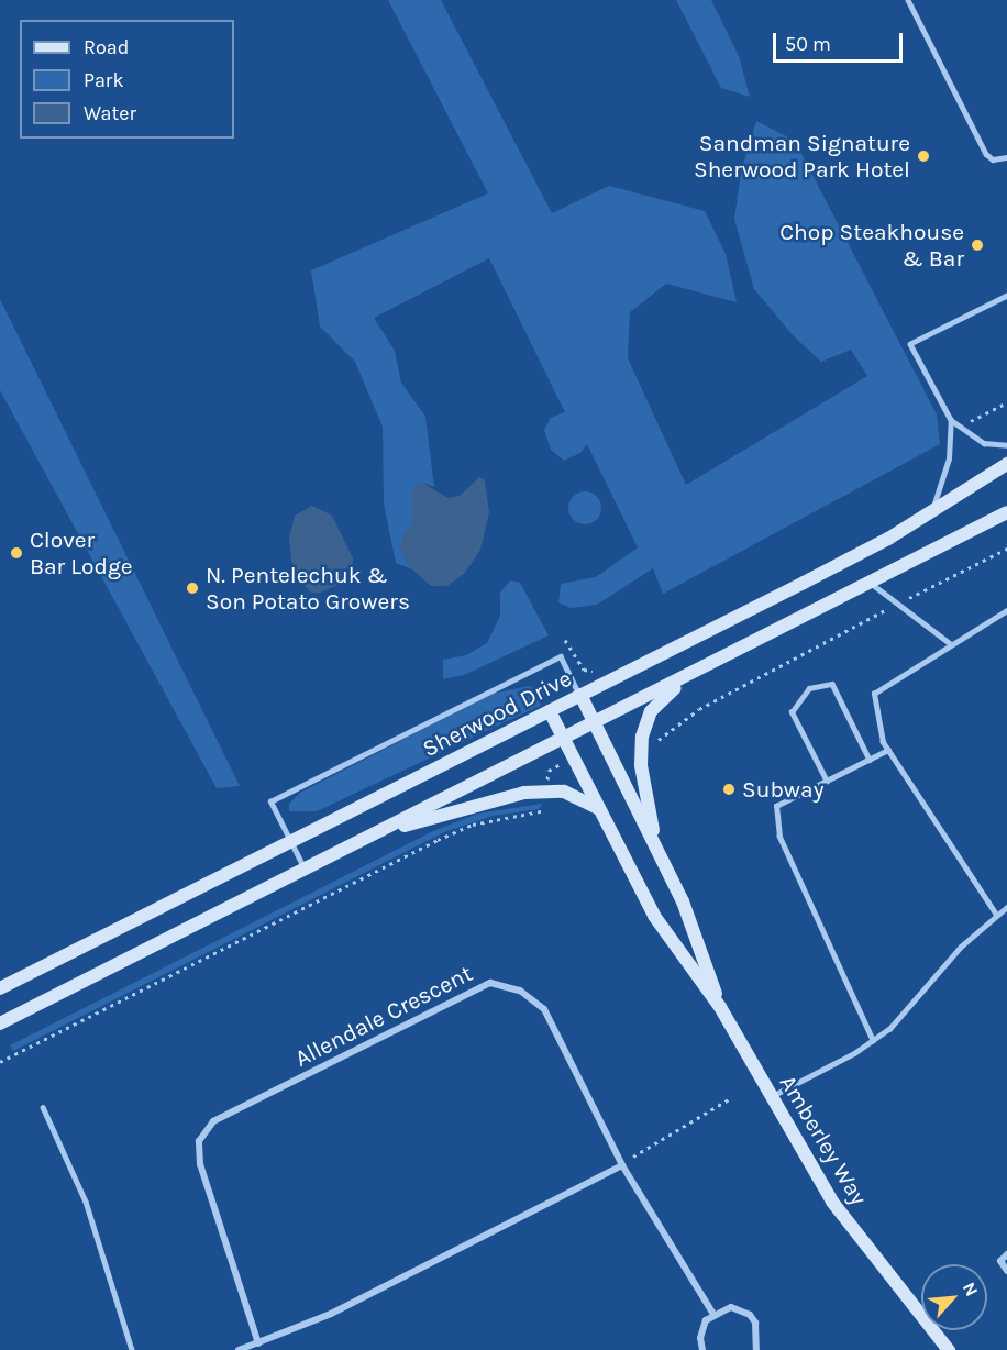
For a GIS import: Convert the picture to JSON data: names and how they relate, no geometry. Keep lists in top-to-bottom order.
{
  "streets": {
    "main road": ["Sherwood Drive", "Amberley Way"],
    "street": ["Allendale Crescent"]
  },
  "crossings": [
    ["Sherwood Drive", "Amberley Way"]
  ],
  "places": [
    "Sandman Signature Sherwood Park Hotel",
    "Chop Steakhouse & Bar",
    "Clover Bar Lodge",
    "N. Pentelechuk & Son Potato Growers",
    "Subway"
  ],
  "legend": ["Road", "Park", "Water"],
  "scale_bar": "50 m",
  "north": "top right"
}
